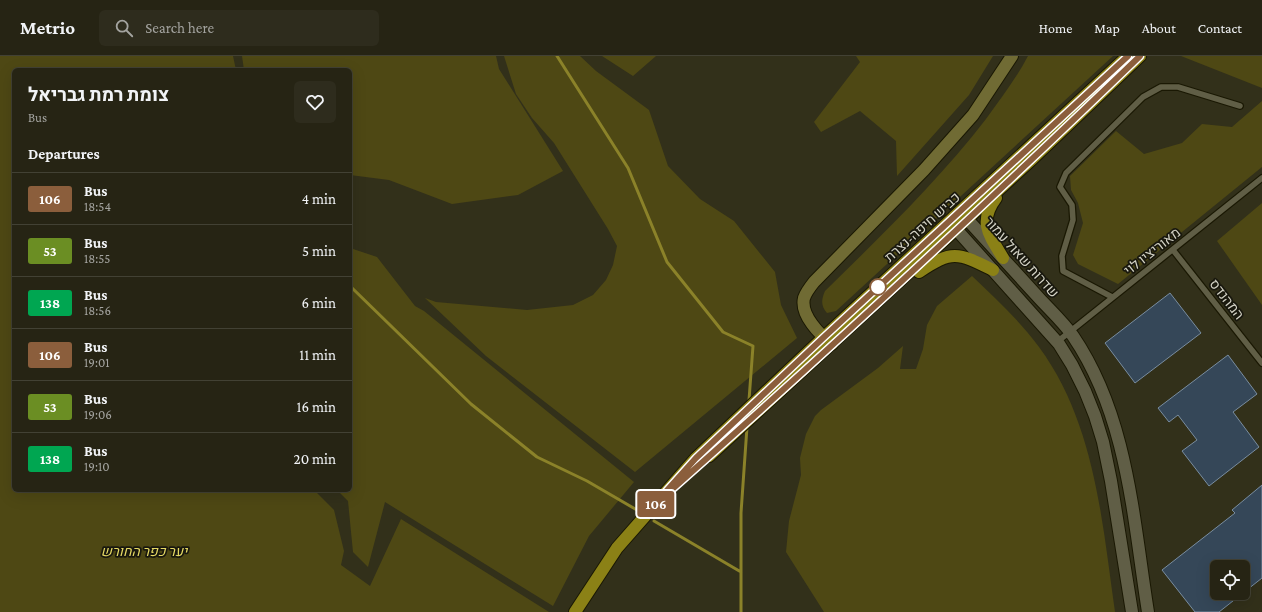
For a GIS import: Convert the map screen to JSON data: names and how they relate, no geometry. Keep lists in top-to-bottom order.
{
  "streets": {
    "highway": ["כביש חיפה-נצרת"],
    "street": ["שדרות שאול עמור"],
    "lane": ["מאוריציו לוי", "המהנדס"]
  },
  "crossings": [
    ["כביש חיפה-נצרת", "שדרות שאול עמור"],
    ["מאוריציו לוי", "שדרות שאול עמור"],
    ["מאוריציו לוי", "המהנדס"]
  ],
  "parks": ["יער כפר החורש"],
  "lines": ["bus line 106"],
  "page": {
    "header": "Metrio",
    "search": "Search here",
    "nav": [
      "Home",
      "Map",
      "About",
      "Contact"
    ],
    "on_map": "106",
    "heading": [
      ["צומת רמת גבריאל", "Bus"],
      "Departures"
    ],
    "list": [
      {
        "mark": "106",
        "name": "Bus",
        "note": "18:54",
        "value": "4 min"
      },
      {
        "mark": "53",
        "name": "Bus",
        "note": "18:55",
        "value": "5 min"
      },
      {
        "mark": "138",
        "name": "Bus",
        "note": "18:56",
        "value": "6 min"
      },
      {
        "mark": "106",
        "name": "Bus",
        "note": "19:01",
        "value": "11 min"
      },
      {
        "mark": "53",
        "name": "Bus",
        "note": "19:06",
        "value": "16 min"
      },
      {
        "mark": "138",
        "name": "Bus",
        "note": "19:10",
        "value": "20 min"
      }
    ]
  }
}
